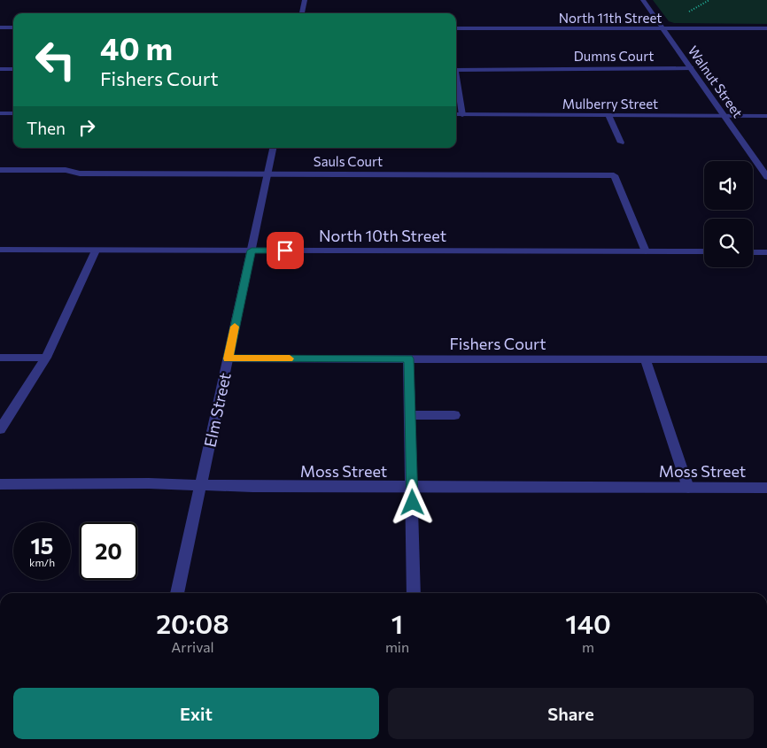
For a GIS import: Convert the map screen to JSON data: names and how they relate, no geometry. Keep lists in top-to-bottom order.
{
  "streets": {
    "street": [
      "North 11th Street",
      "Dumns Court",
      "Walnut Street",
      "Mulberry Street",
      "Sauls Court",
      "North 10th Street",
      "Fishers Court",
      "Elm Street",
      "Moss Street"
    ]
  },
  "crossings": [
    ["North 11th Street", "Walnut Street"],
    ["Dumns Court", "Walnut Street"],
    ["Walnut Street", "Mulberry Street"],
    ["Sauls Court", "North 10th Street"],
    ["Sauls Court", "Elm Street"],
    ["North 10th Street", "Elm Street"],
    ["Fishers Court", "Elm Street"],
    ["Elm Street", "Moss Street"]
  ],
  "page": {
    "turn": ["40 m", "Fishers Court"],
    "then": "Then",
    "speed": "15 km/h",
    "limit": "20",
    "eta": [
      "20:08",
      "Arrival",
      "1",
      "min",
      "140",
      "m"
    ],
    "buttons": ["Exit", "Share"]
  }
}
